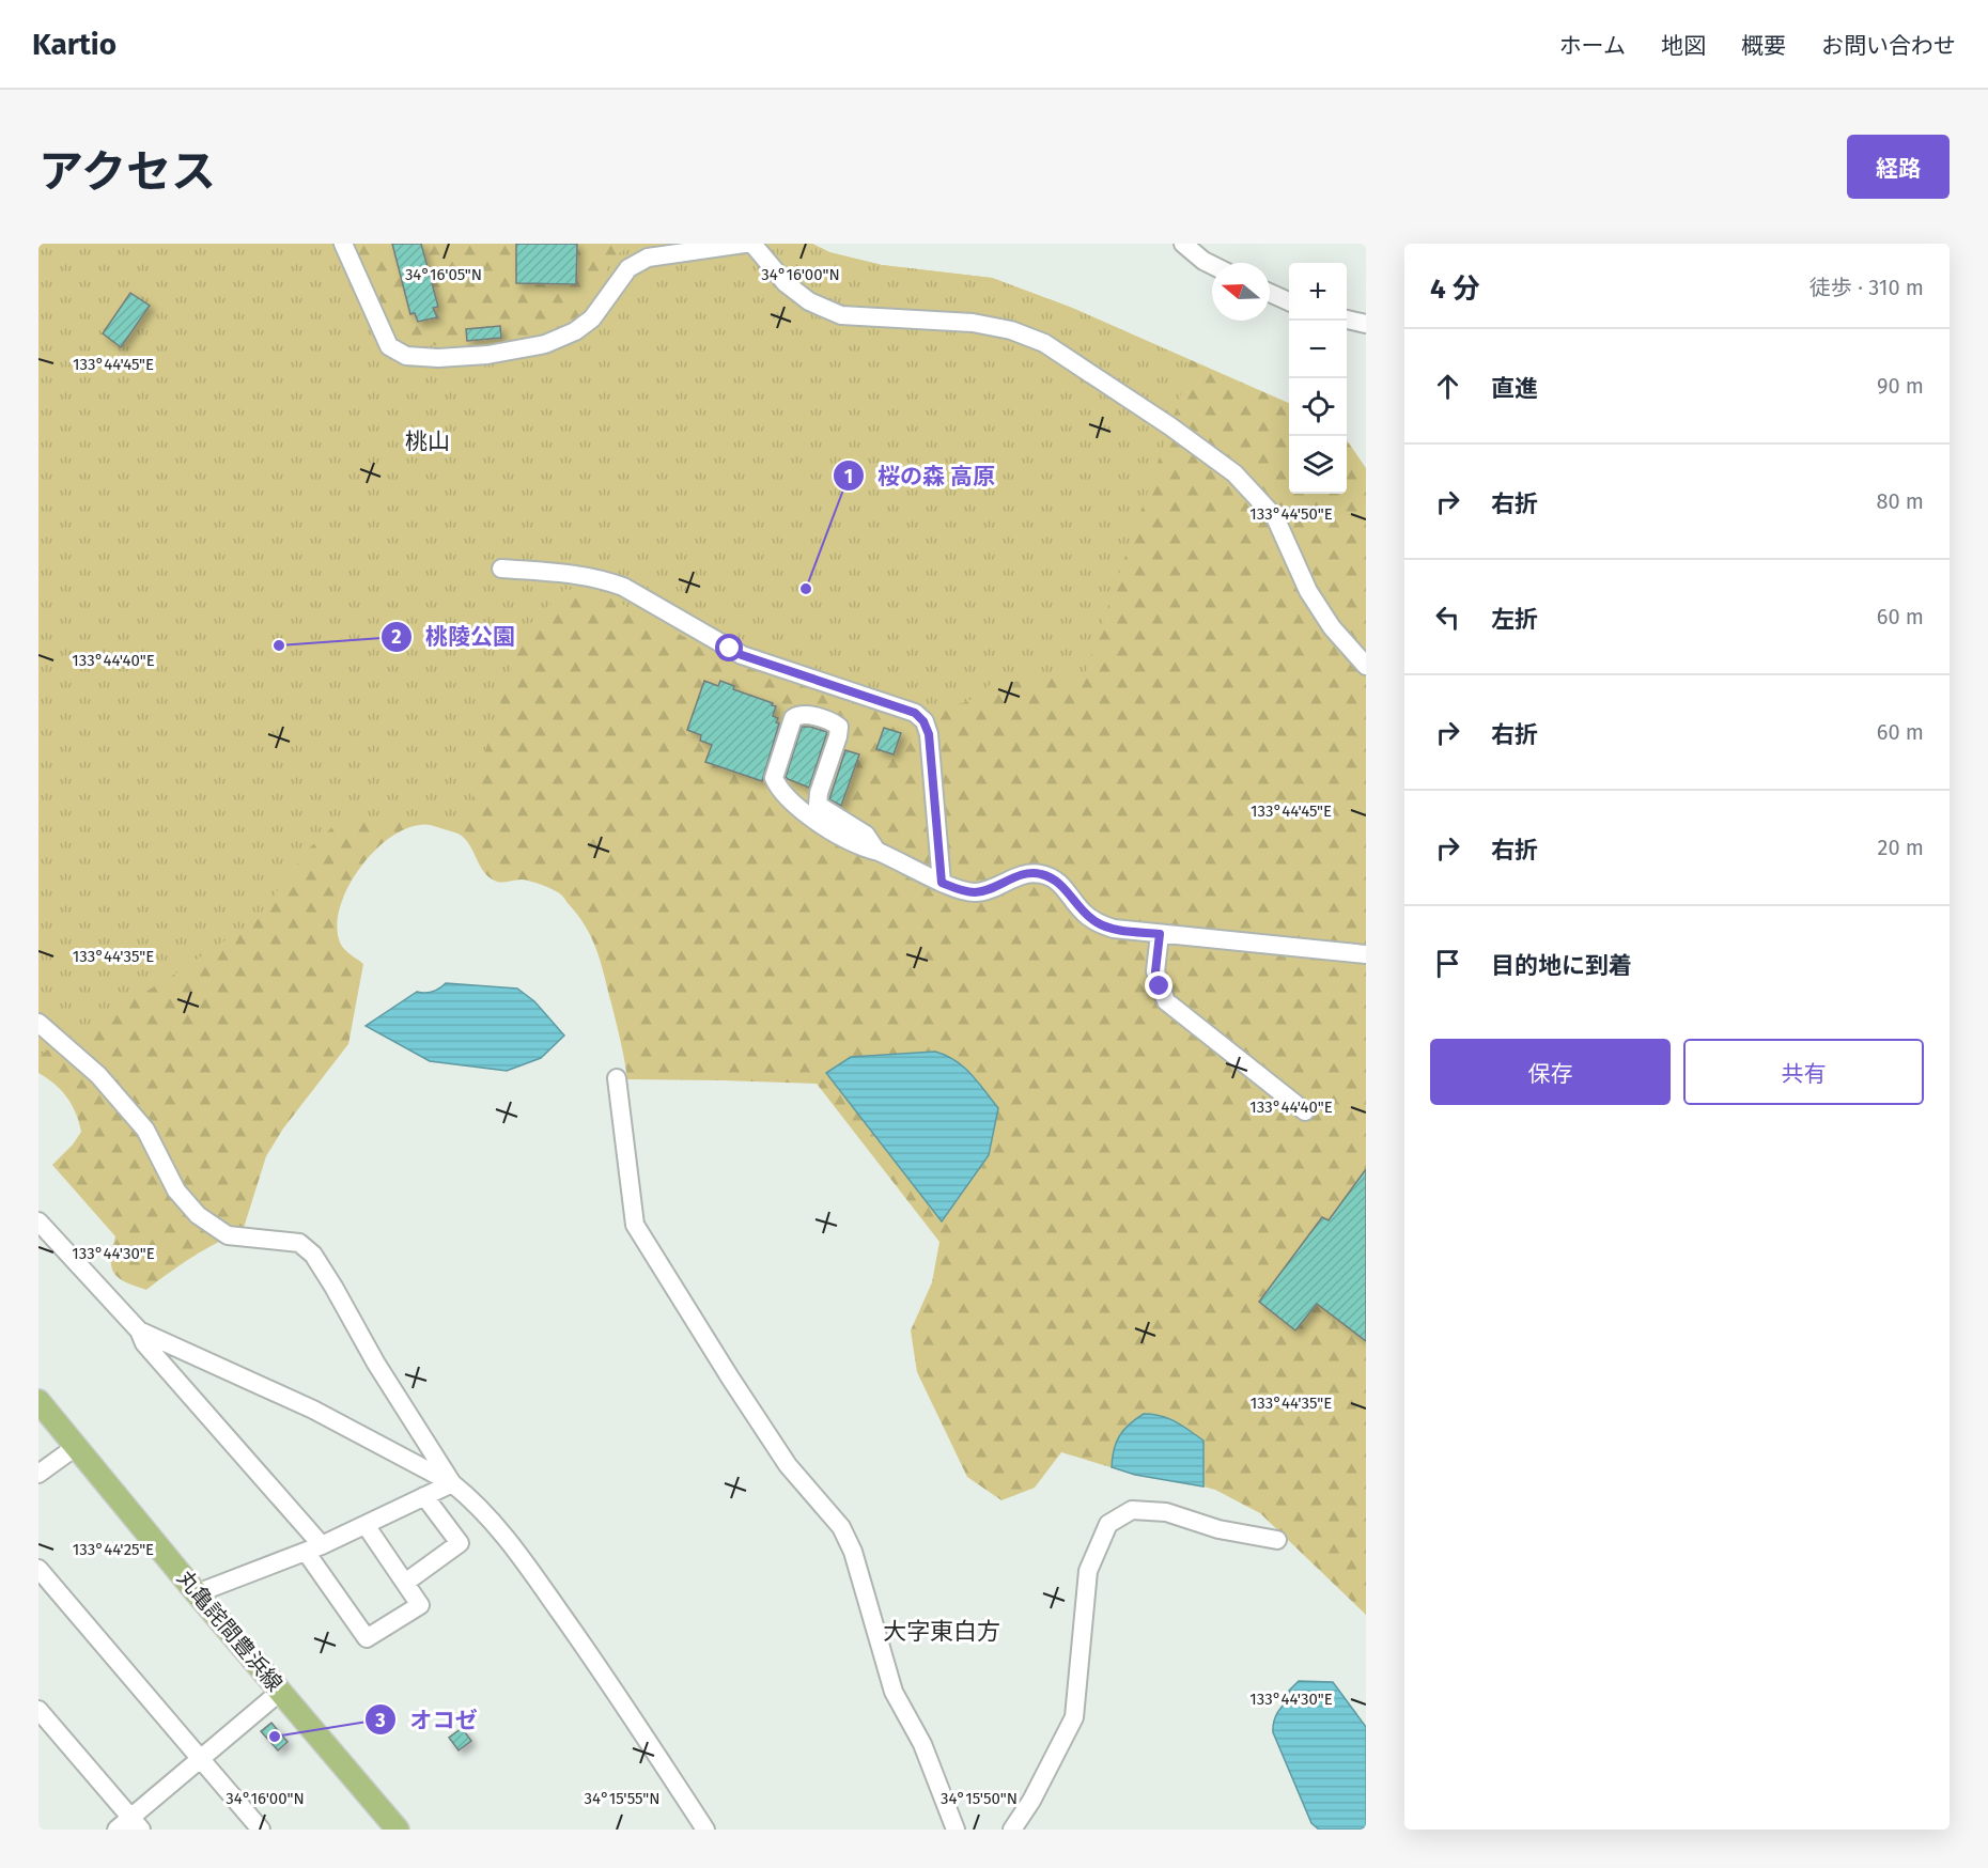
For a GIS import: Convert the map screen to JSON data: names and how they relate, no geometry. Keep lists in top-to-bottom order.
{
  "streets": {
    "main road": ["丸亀詫間豊浜線"]
  },
  "districts": ["桃山", "大字東白方"],
  "places": ["桜の森 高原", "桃陵公園", "オコゼ"],
  "north": "left",
  "page": {
    "header": "Kartio",
    "nav": [
      "ホーム",
      "地図",
      "概要",
      "お問い合わせ"
    ],
    "title": "アクセス",
    "buttons": [
      "経路",
      ["保存", "共有"]
    ],
    "heading": ["4 分", "徒歩 · 310 m"],
    "map_buttons": ["+", "−"],
    "list": [
      ["直進", "90 m"],
      ["右折", "80 m"],
      ["左折", "60 m"],
      ["右折", "60 m"],
      ["右折", "20 m"],
      "目的地に到着"
    ]
  },
  "coordinates": [
    "34°16'05\"N",
    "34°16'00\"N",
    "133°44'45\"E",
    "133°44'50\"E",
    "133°44'40\"E",
    "133°44'35\"E",
    "133°44'30\"E",
    "133°44'25\"E",
    "34°15'55\"N",
    "34°15'50\"N"
  ]
}
